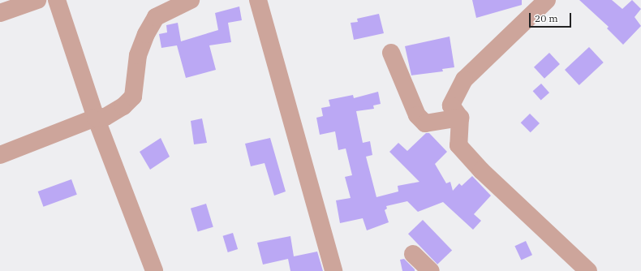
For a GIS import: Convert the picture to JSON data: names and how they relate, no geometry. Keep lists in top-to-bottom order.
{
  "scale_bar": "20 m"
}
